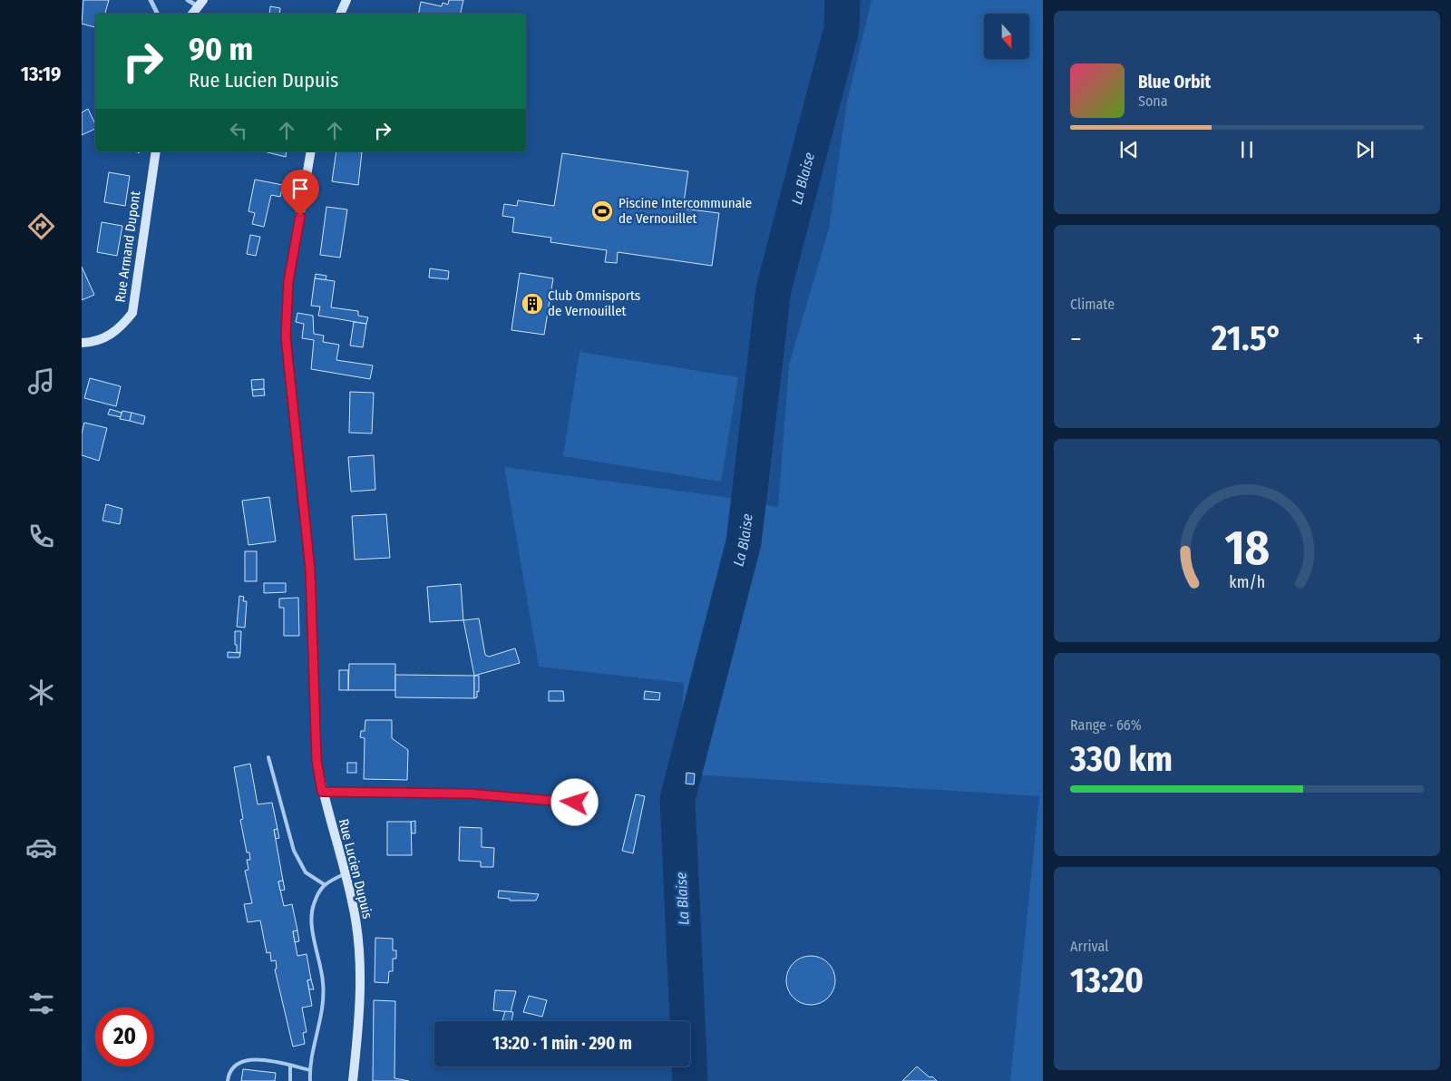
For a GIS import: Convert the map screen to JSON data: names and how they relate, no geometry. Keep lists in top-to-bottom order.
{
  "streets": {
    "street": ["Rue Armand Dupont", "Rue Lucien Dupuis"]
  },
  "water": ["La Blaise"],
  "places": {
    "sports": ["Piscine Intercommunale de Vernouillet"],
    "building": ["Club Omnisports de Vernouillet"]
  },
  "north": "bottom",
  "page": {
    "tabs": "13:19",
    "turn": ["90 m", "Rue Lucien Dupuis"],
    "song": ["Blue Orbit", "Sona"],
    "tile": [
      "Climate",
      ["Range · 66%", "330 km"],
      ["Arrival", "13:20"]
    ],
    "heat": ["−", "21.5°", "+"],
    "limit": "20",
    "trip": "13:20 · 1 min · 290 m",
    "gauge": ["18", "km/h"]
  }
}
